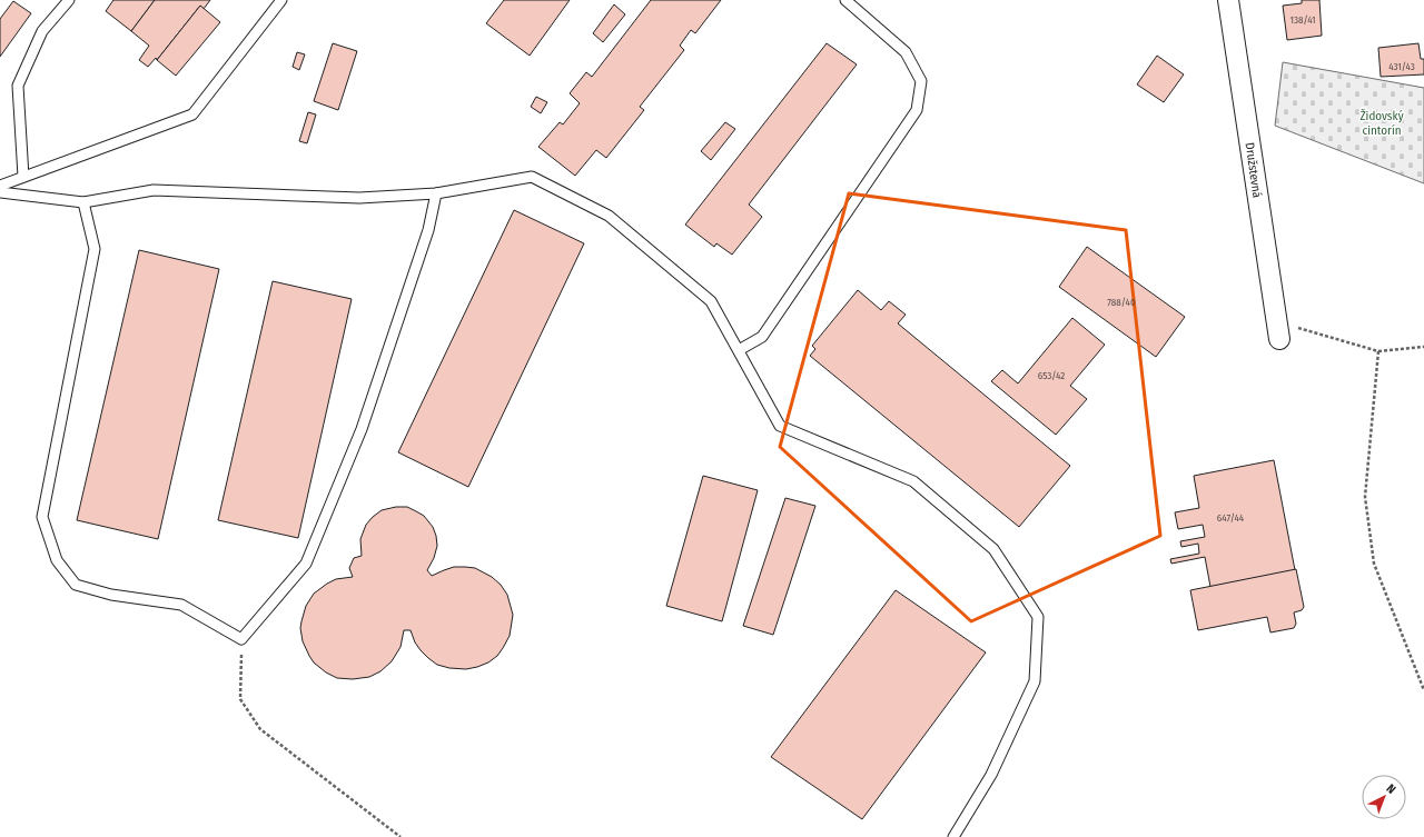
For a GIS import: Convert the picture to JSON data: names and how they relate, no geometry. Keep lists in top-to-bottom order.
{
  "streets": {
    "street": ["Družstevná"]
  },
  "parks": ["Židovský cintorín"],
  "house_numbers": [
    "138/41",
    "431/43",
    "788/40",
    "653/42",
    "647/44"
  ],
  "north": "top right"
}
